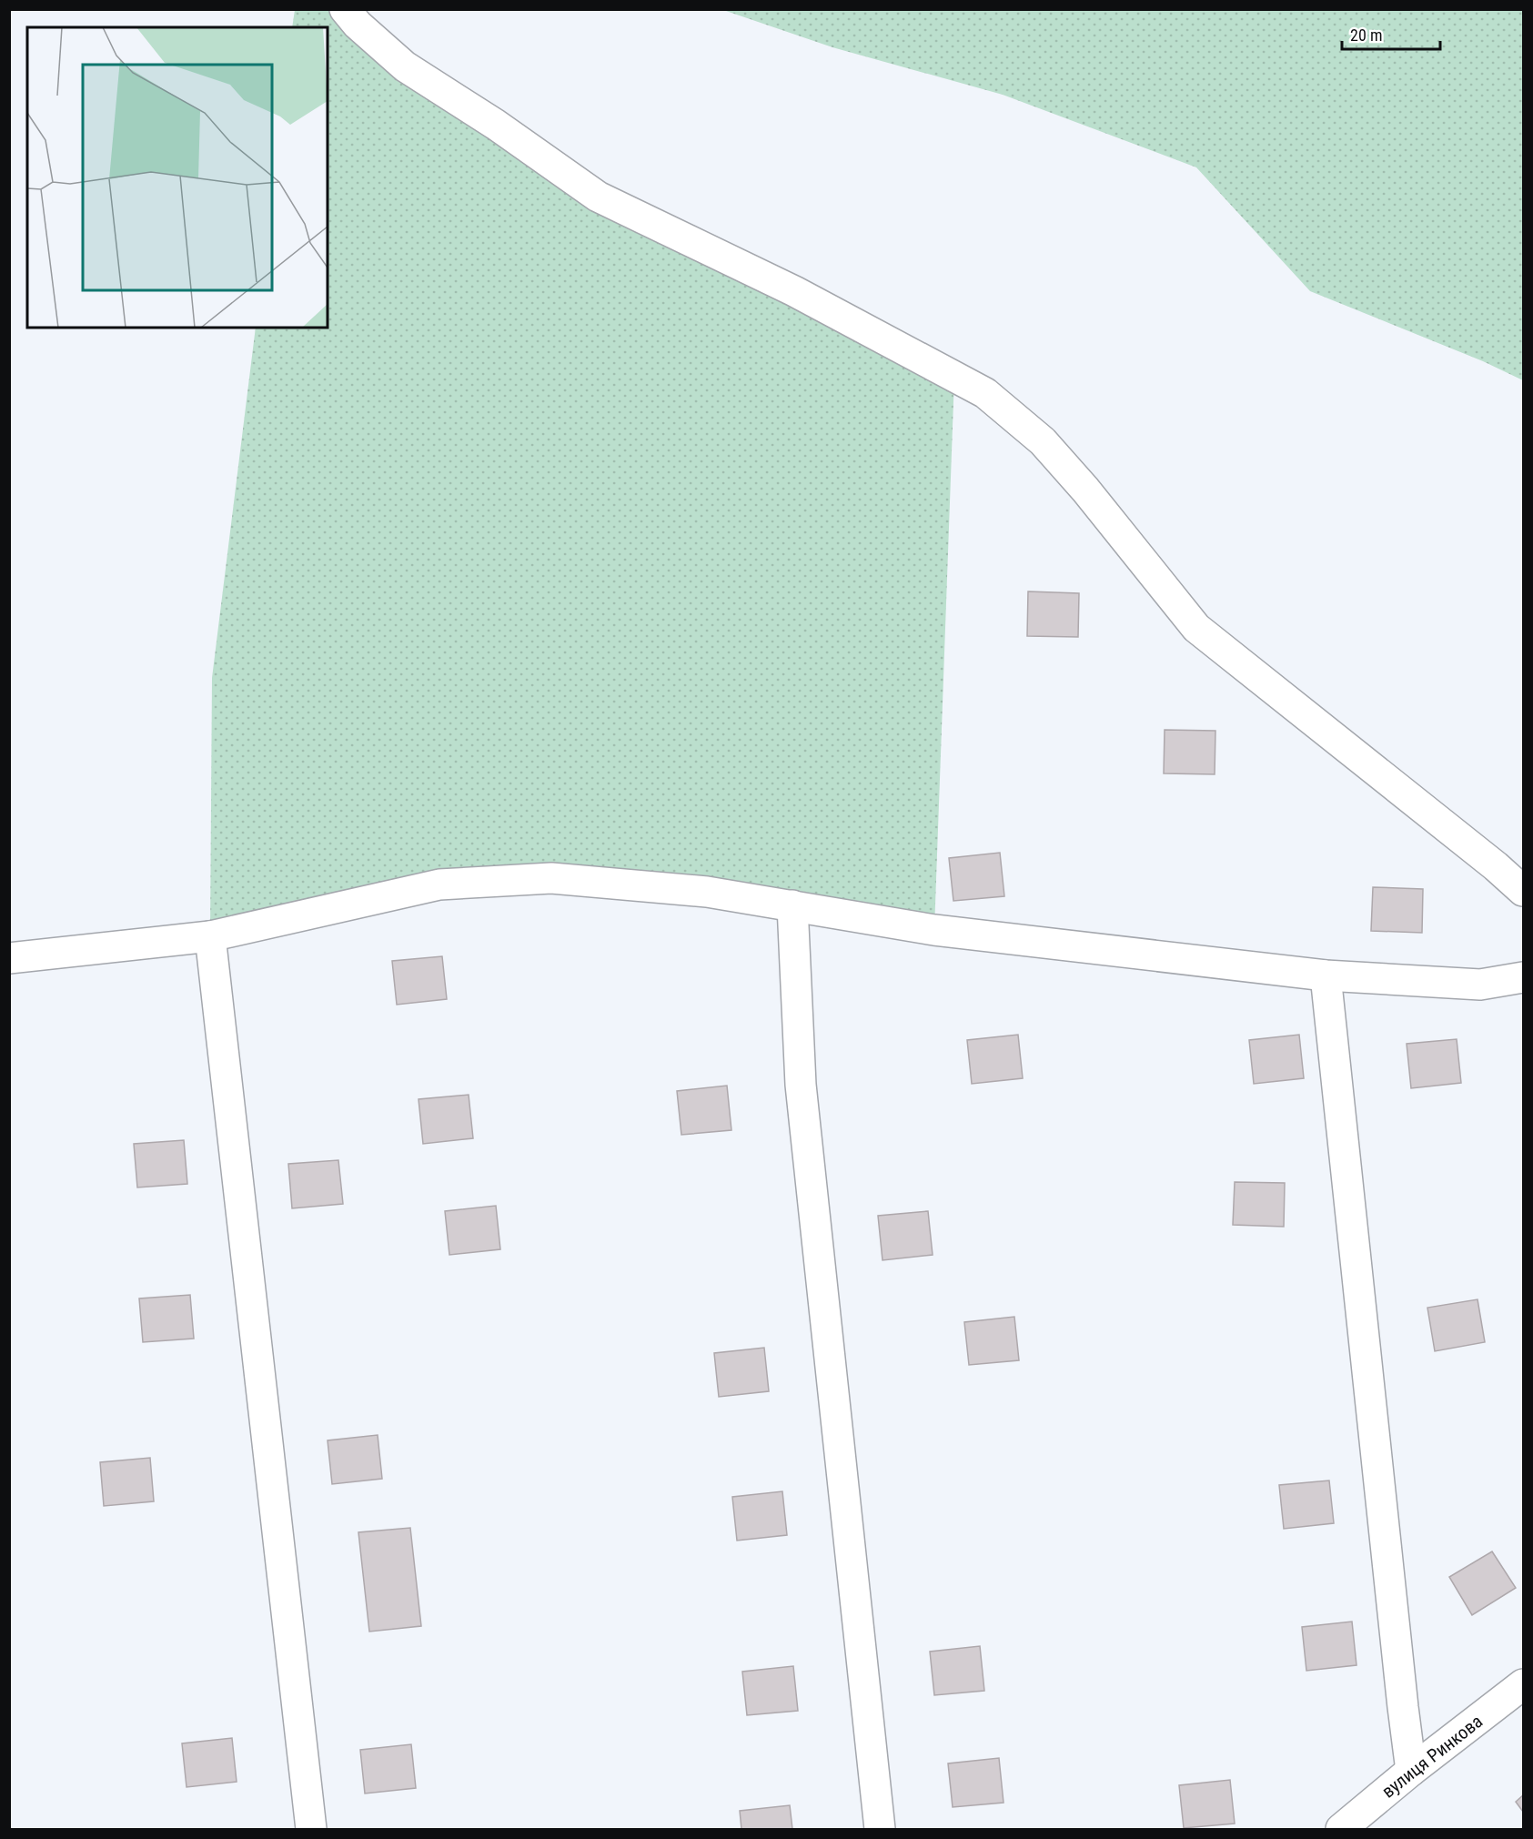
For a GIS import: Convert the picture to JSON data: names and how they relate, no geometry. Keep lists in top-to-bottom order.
{
  "streets": {
    "street": ["вулиця Ринкова"]
  },
  "scale_bar": "20 m"
}
